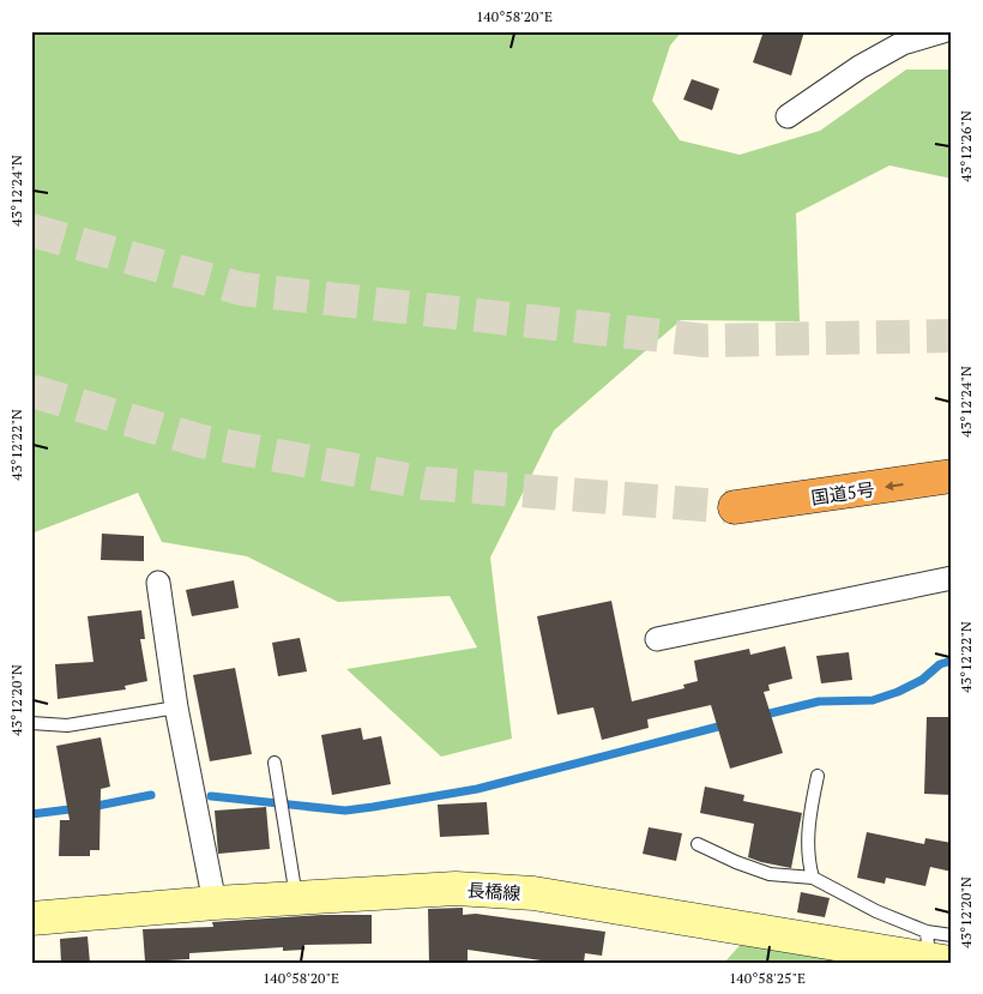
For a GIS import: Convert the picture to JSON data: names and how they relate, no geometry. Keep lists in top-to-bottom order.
{
  "streets": {
    "highway": ["国道5号"],
    "street": ["長橋線"]
  },
  "one_way": ["国道5号"],
  "coordinates": [
    "140°58'20\"E",
    "43°12'26\"N",
    "43°12'24\"N",
    "43°12'22\"N",
    "43°12'20\"N",
    "140°58'25\"E"
  ]
}
